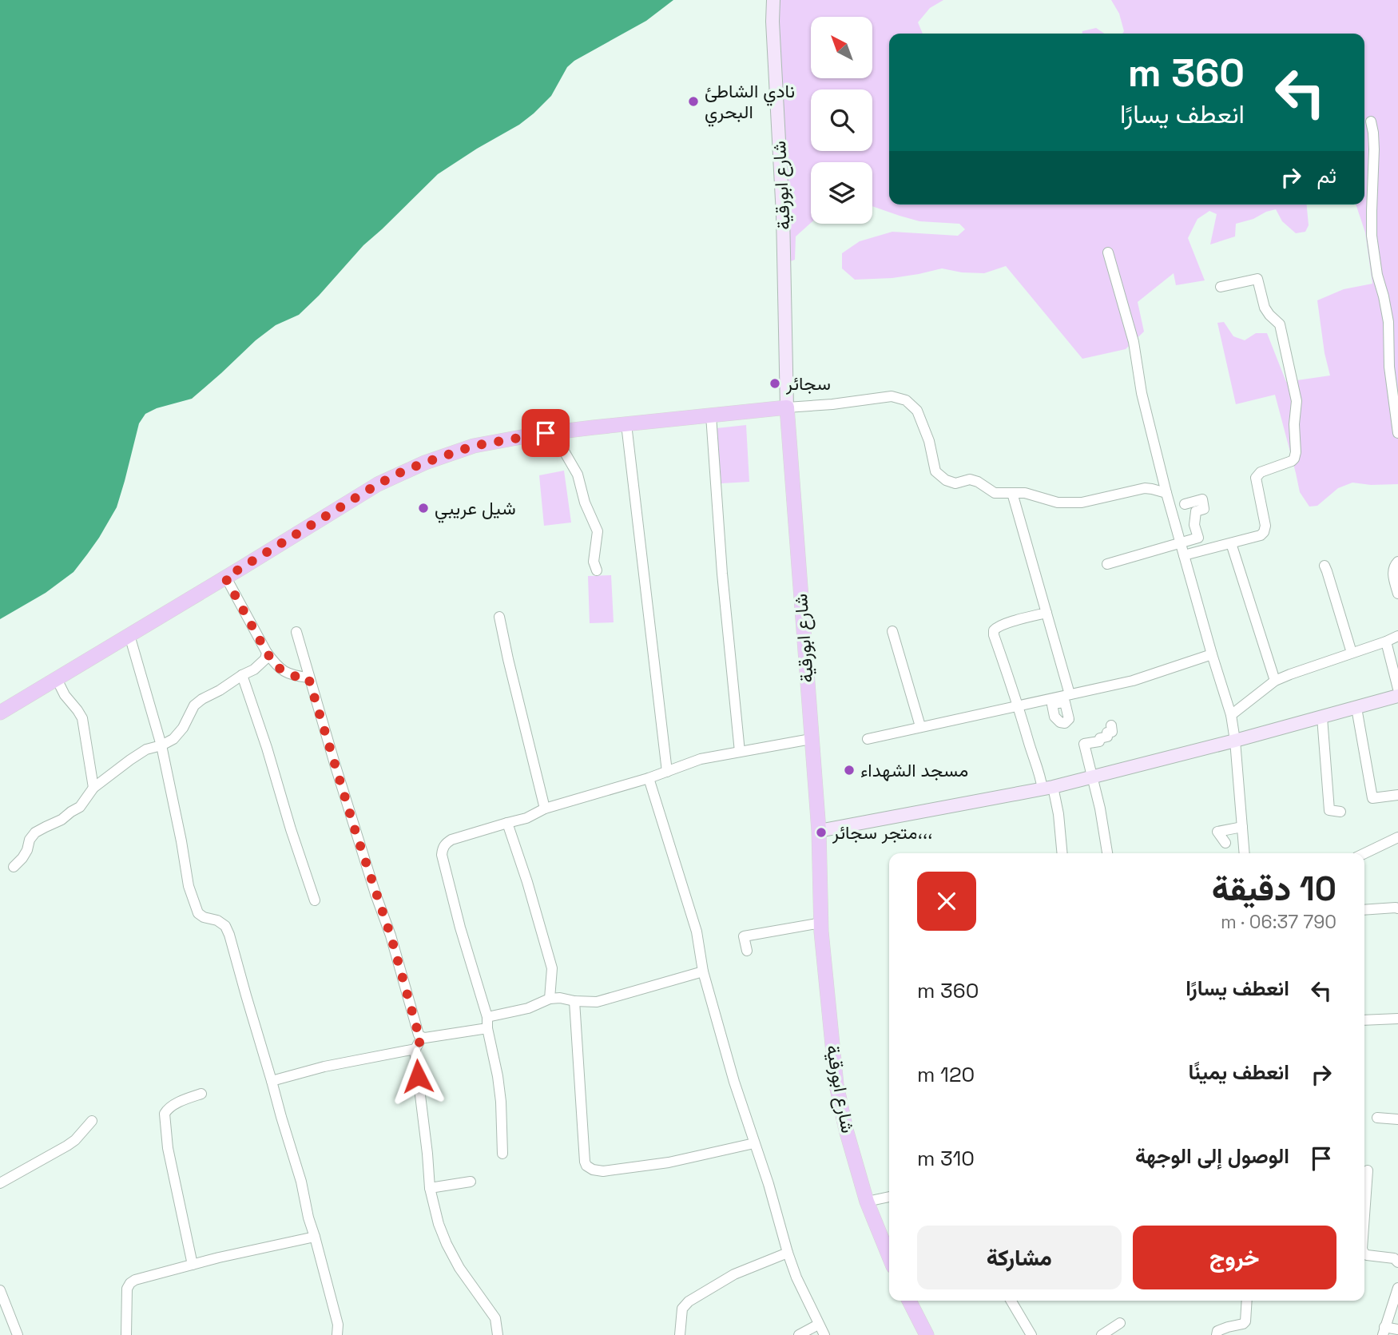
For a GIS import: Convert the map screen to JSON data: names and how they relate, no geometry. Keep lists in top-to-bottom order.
{
  "streets": {
    "main road": ["شارع ابورقية"]
  },
  "places": [
    "نادي الشاطئ البحري",
    "سجائر",
    "شيل عريبي",
    "مسجد الشهداء",
    "متجر سجائر،،،"
  ],
  "north": "top left",
  "page": {
    "turn": ["360 m", "انعطف يسارًا"],
    "then": "ثم",
    "heading": ["10 دقيقة", "790 m · 06:37"],
    "list": [
      {
        "name": "انعطف يسارًا",
        "value": "360 m"
      },
      {
        "name": "انعطف يمينًا",
        "value": "120 m"
      },
      {
        "name": "الوصول إلى الوجهة",
        "value": "310 m"
      }
    ],
    "buttons": ["خروج", "مشاركة"]
  }
}
